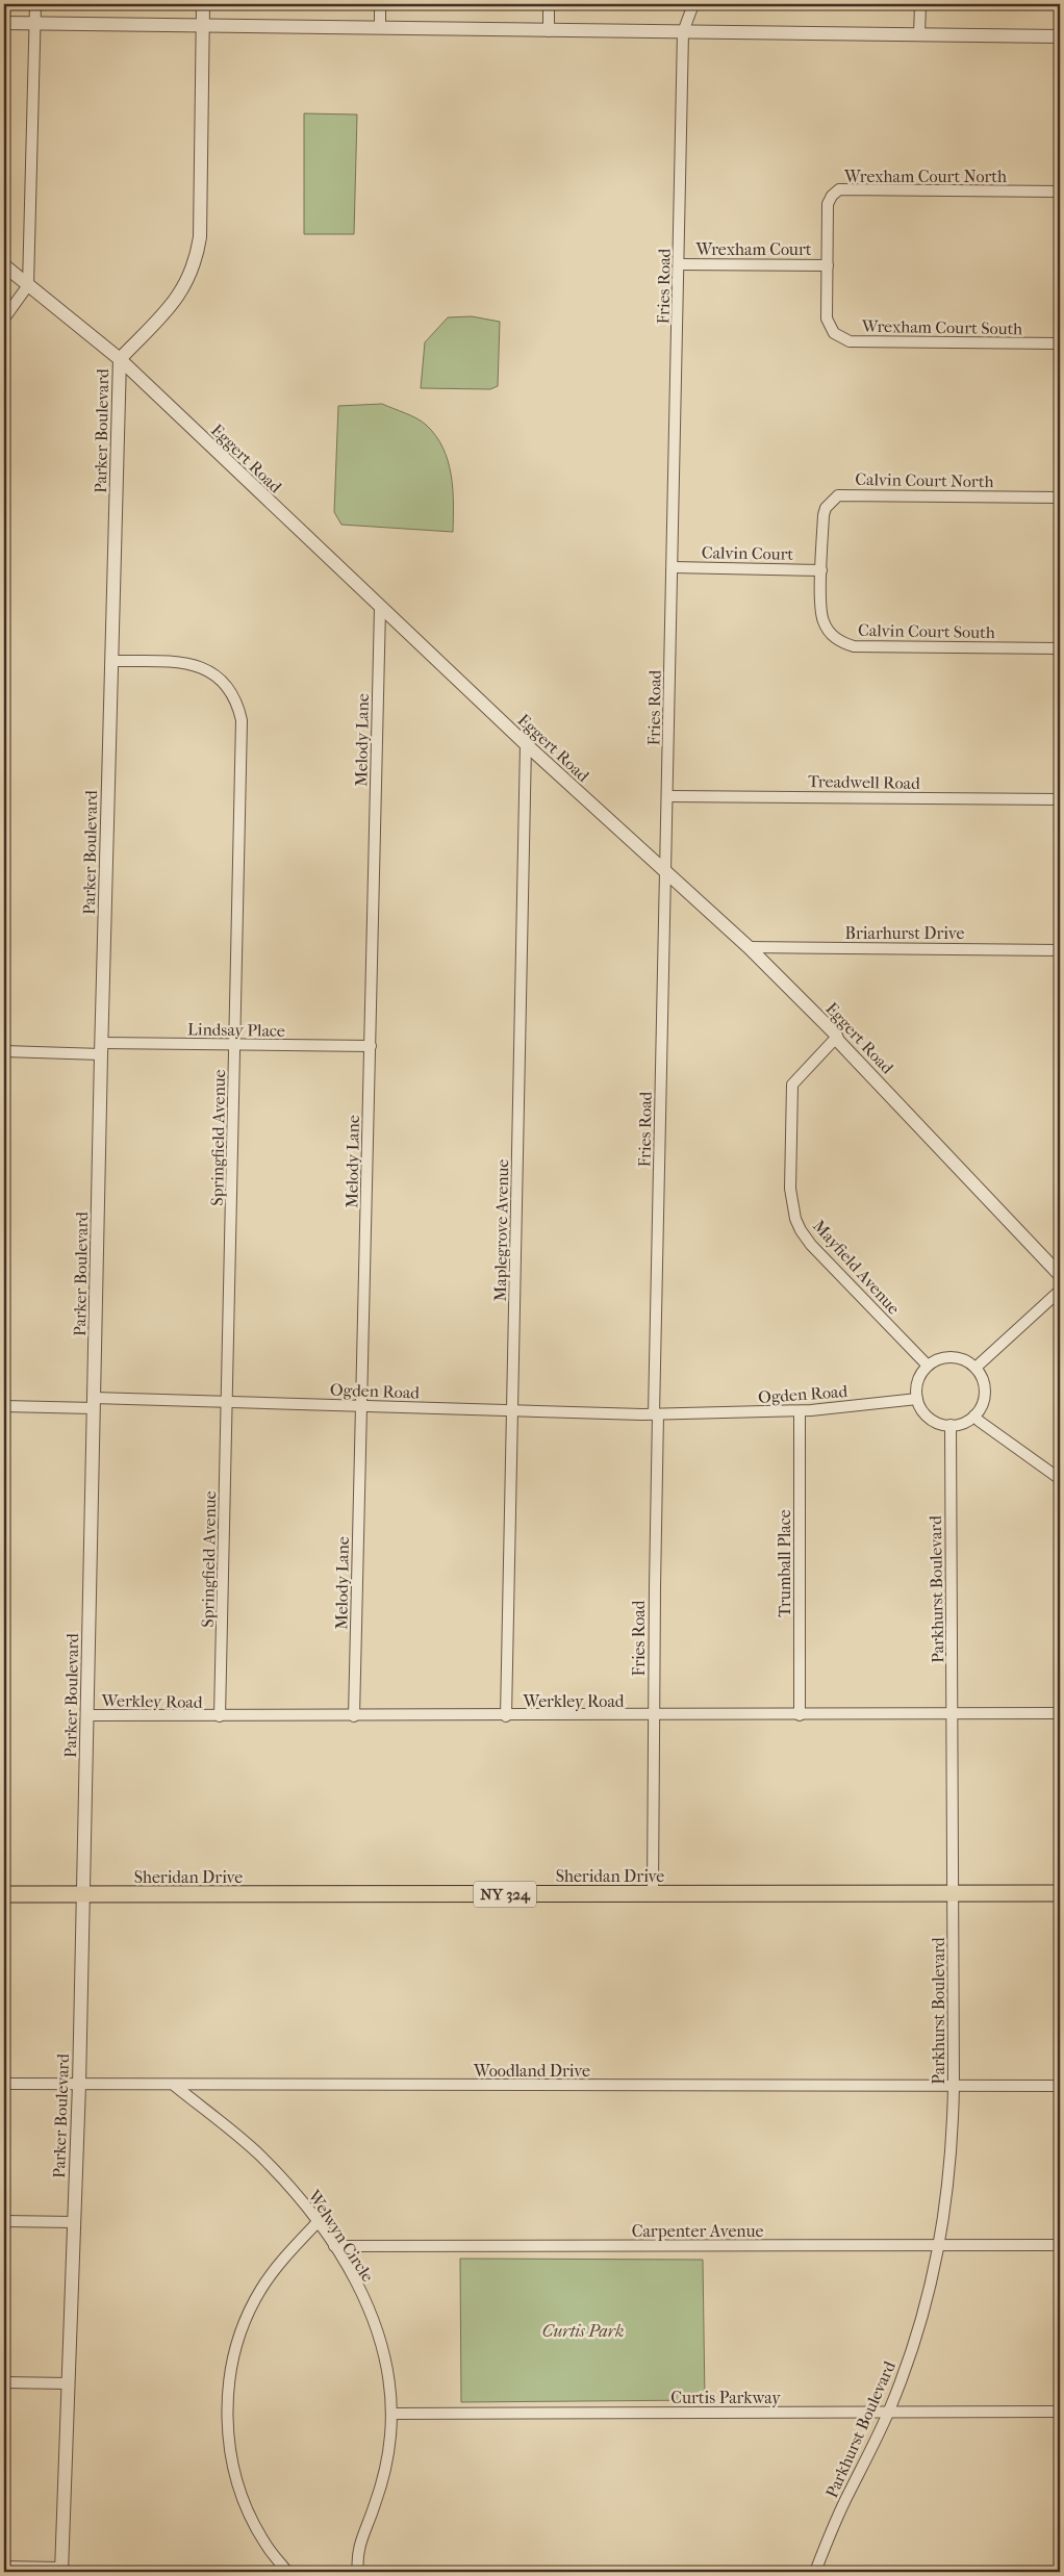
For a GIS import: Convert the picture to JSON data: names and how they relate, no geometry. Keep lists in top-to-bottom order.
{
  "streets": {
    "main road": ["Sheridan Drive", "NY 324"],
    "street": [
      "Wrexham Court North",
      "Wrexham Court",
      "Fries Road",
      "Wrexham Court South",
      "Parker Boulevard",
      "Eggert Road",
      "Calvin Court North",
      "Calvin Court",
      "Calvin Court South",
      "Melody Lane",
      "Treadwell Road",
      "Briarhurst Drive",
      "Lindsay Place",
      "Springfield Avenue",
      "Maplegrove Avenue",
      "Mayfield Avenue",
      "Ogden Road",
      "Trumball Place",
      "Parkhurst Boulevard",
      "Werkley Road",
      "Woodland Drive",
      "Carpenter Avenue",
      "Welwyn Circle",
      "Curtis Parkway"
    ]
  },
  "crossings": [
    ["Wrexham Court North", "Wrexham Court"],
    ["Wrexham Court North", "Wrexham Court South"],
    ["Wrexham Court", "Fries Road"],
    ["Wrexham Court", "Wrexham Court South"],
    ["Fries Road", "Eggert Road"],
    ["Fries Road", "Calvin Court"],
    ["Fries Road", "Treadwell Road"],
    ["Fries Road", "Ogden Road"],
    ["Fries Road", "Werkley Road"],
    ["Fries Road", "Sheridan Drive"],
    ["Parker Boulevard", "Eggert Road"],
    ["Parker Boulevard", "Lindsay Place"],
    ["Parker Boulevard", "Springfield Avenue"],
    ["Parker Boulevard", "Ogden Road"],
    ["Parker Boulevard", "Werkley Road"],
    ["Parker Boulevard", "Sheridan Drive"],
    ["Parker Boulevard", "Woodland Drive"],
    ["Eggert Road", "Melody Lane"],
    ["Eggert Road", "Briarhurst Drive"],
    ["Eggert Road", "Maplegrove Avenue"],
    ["Eggert Road", "Mayfield Avenue"],
    ["Calvin Court North", "Calvin Court"],
    ["Calvin Court North", "Calvin Court South"],
    ["Calvin Court", "Calvin Court South"],
    ["Melody Lane", "Lindsay Place"],
    ["Melody Lane", "Ogden Road"],
    ["Melody Lane", "Werkley Road"],
    ["Lindsay Place", "Springfield Avenue"],
    ["Springfield Avenue", "Ogden Road"],
    ["Springfield Avenue", "Werkley Road"],
    ["Maplegrove Avenue", "Ogden Road"],
    ["Maplegrove Avenue", "Werkley Road"],
    ["Mayfield Avenue", "Ogden Road"],
    ["Mayfield Avenue", "Parkhurst Boulevard"],
    ["Ogden Road", "Trumball Place"],
    ["Ogden Road", "Parkhurst Boulevard"],
    ["Trumball Place", "Werkley Road"],
    ["Parkhurst Boulevard", "Werkley Road"],
    ["Parkhurst Boulevard", "Sheridan Drive"],
    ["Parkhurst Boulevard", "Woodland Drive"],
    ["Parkhurst Boulevard", "Carpenter Avenue"],
    ["Parkhurst Boulevard", "Curtis Parkway"],
    ["Woodland Drive", "Welwyn Circle"],
    ["Carpenter Avenue", "Welwyn Circle"],
    ["Welwyn Circle", "Curtis Parkway"]
  ],
  "parks": ["Curtis Park"]
}
